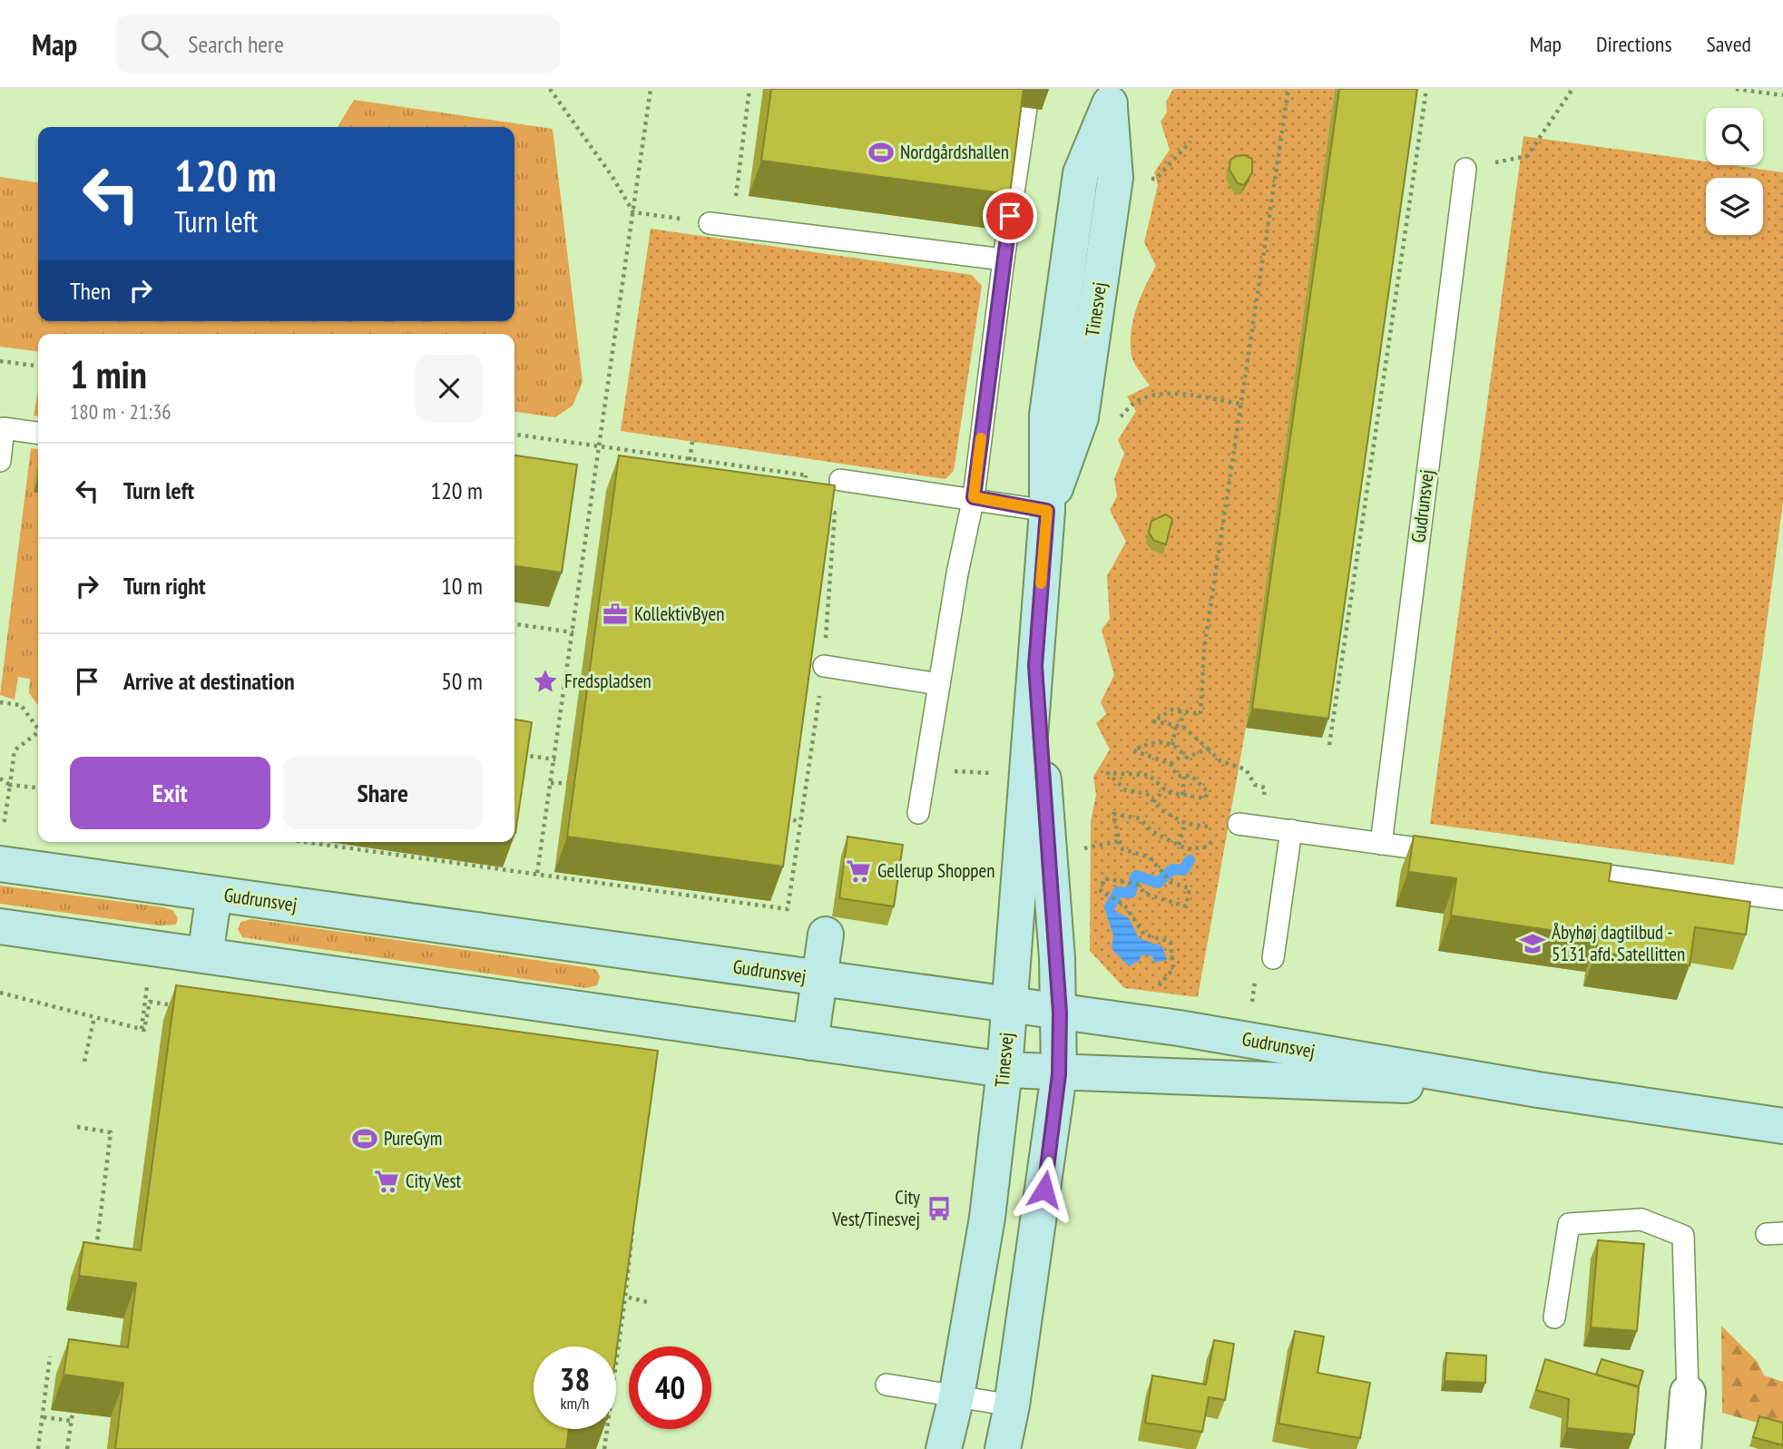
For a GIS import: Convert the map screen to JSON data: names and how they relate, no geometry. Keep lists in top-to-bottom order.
{
  "streets": {
    "street": ["Tinesvej", "Gudrunsvej"]
  },
  "crossings": [
    ["Tinesvej", "Gudrunsvej"]
  ],
  "places": {
    "sports": ["Nordgårdshallen", "PureGym"],
    "office": ["KollektivByen"],
    "place": ["Fredspladsen"],
    "supermarket": ["Gellerup Shoppen", "City Vest"],
    "school or university": ["Åbyhøj dagtilbud - 5131 afd. Satellitten"],
    "bus stop": ["City Vest/Tinesvej"]
  },
  "page": {
    "header": "Map",
    "search": "Search here",
    "nav": ["Map", "Directions", "Saved"],
    "turn": ["120 m", "Turn left"],
    "then": "Then",
    "heading": ["1 min", "180 m · 21:36"],
    "list": [
      {
        "name": "Turn left",
        "value": "120 m"
      },
      {
        "name": "Turn right",
        "value": "10 m"
      },
      {
        "name": "Arrive at destination",
        "value": "50 m"
      }
    ],
    "buttons": ["Exit", "Share"],
    "speed": "38 km/h",
    "limit": "40"
  }
}
